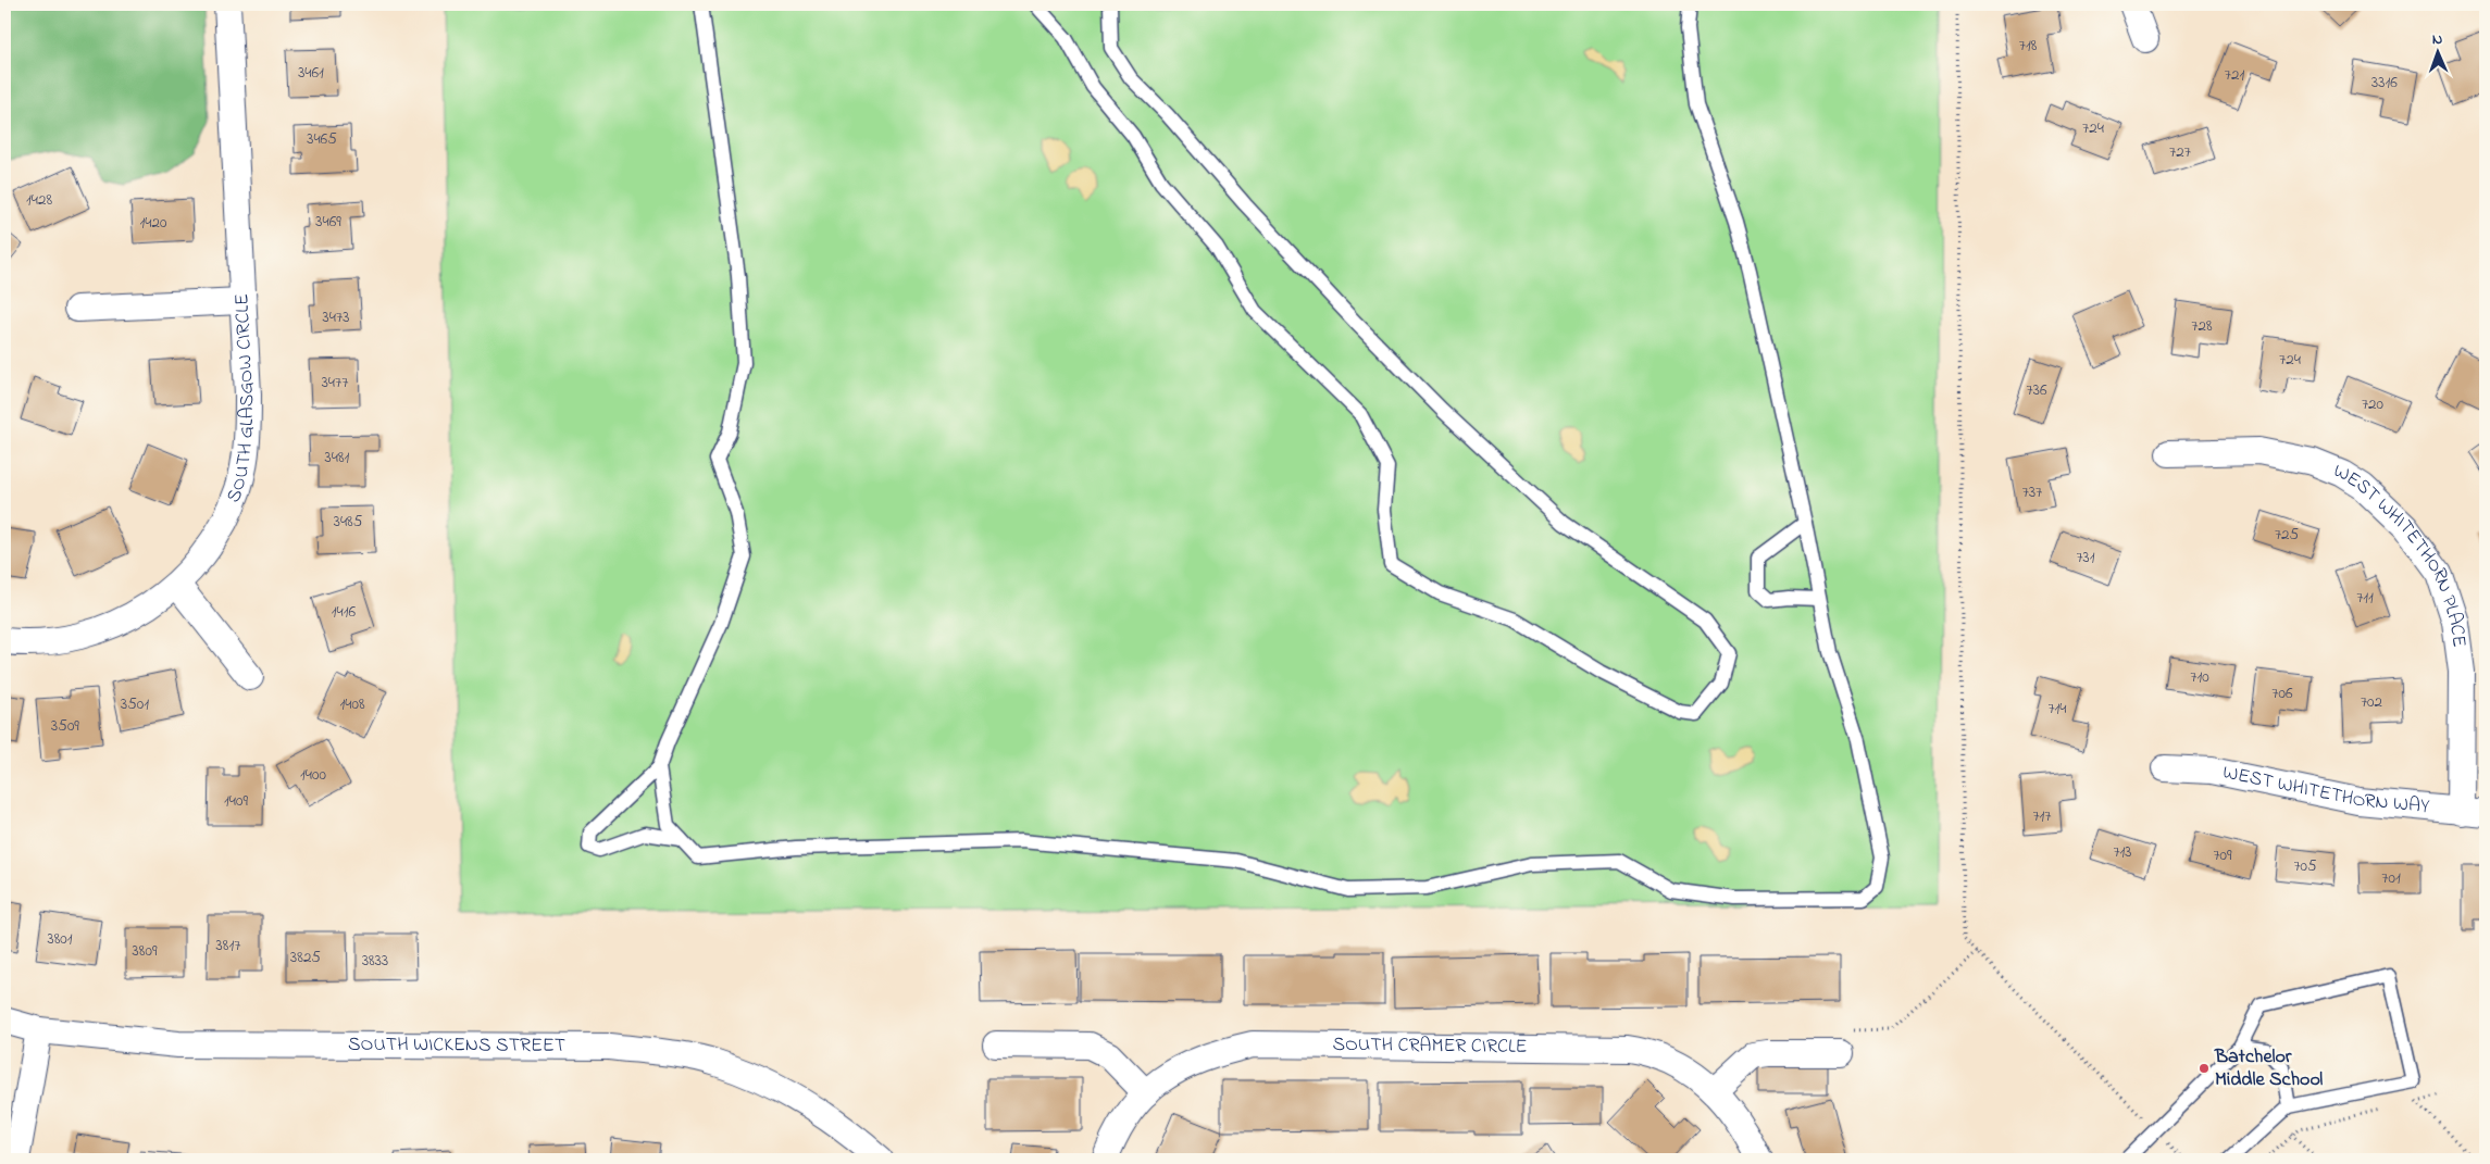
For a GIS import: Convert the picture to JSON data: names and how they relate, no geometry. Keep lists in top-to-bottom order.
{
  "streets": {
    "street": [
      "SOUTH GLASGOW CIRCLE",
      "WEST WHITETHORN PLACE",
      "WEST WHITETHORN WAY",
      "SOUTH WICKENS STREET",
      "SOUTH CRAMER CIRCLE"
    ]
  },
  "crossings": [
    ["WEST WHITETHORN PLACE", "WEST WHITETHORN WAY"]
  ],
  "places": ["Batchelor Middle School"],
  "house_numbers": [
    "718",
    "3461",
    "721",
    "3316",
    "724",
    "3465",
    "727",
    "1428",
    "3469",
    "1420",
    "3473",
    "728",
    "724",
    "3477",
    "736",
    "720",
    "3481",
    "737",
    "3485",
    "725",
    "731",
    "711",
    "1416",
    "710",
    "706",
    "702",
    "3501",
    "1408",
    "714",
    "3509",
    "1400",
    "1409",
    "717",
    "713",
    "709",
    "705",
    "701",
    "3801",
    "3817",
    "3809",
    "3825",
    "3833"
  ],
  "north": "top"
}
